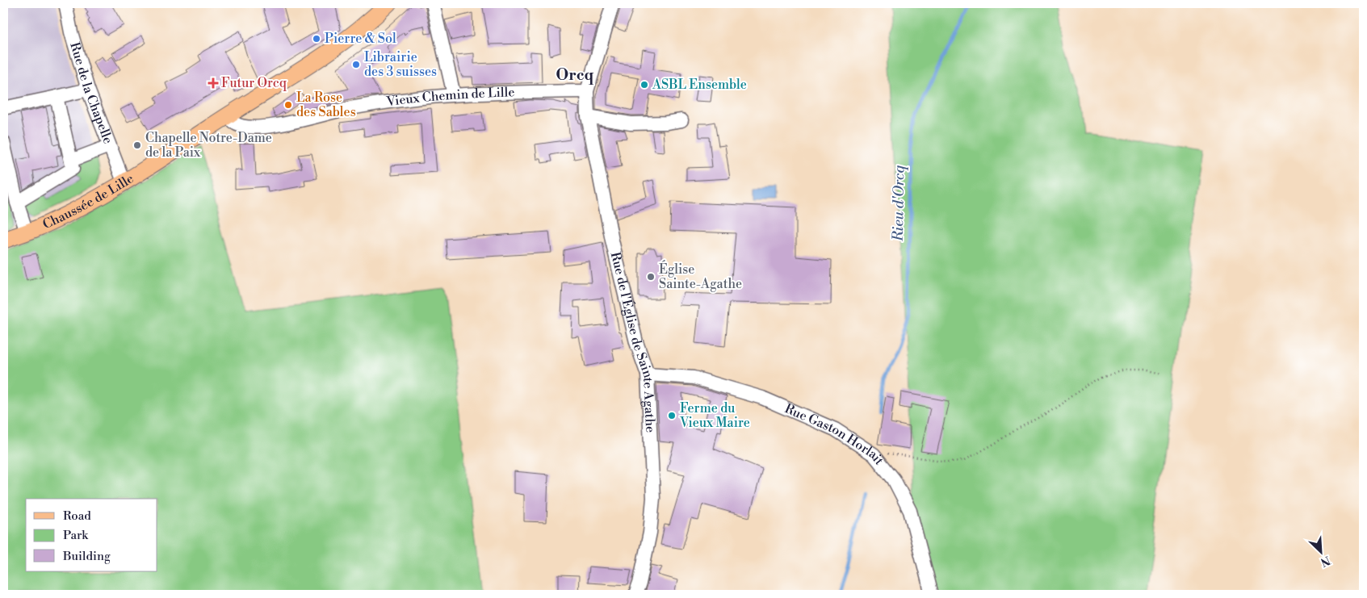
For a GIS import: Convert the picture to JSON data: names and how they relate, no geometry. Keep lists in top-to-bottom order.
{
  "streets": {
    "main road": ["Chaussée de Lille"],
    "street": [
      "Rue de la Chapelle",
      "Vieux Chemin de Lille",
      "Rue de l'Église de Sainte Agathe",
      "Rue Gaston Horlait"
    ]
  },
  "crossings": [
    ["Rue de la Chapelle", "Chaussée de Lille"],
    ["Vieux Chemin de Lille", "Chaussée de Lille"],
    ["Vieux Chemin de Lille", "Rue de l'Église de Sainte Agathe"],
    ["Rue de l'Église de Sainte Agathe", "Rue Gaston Horlait"]
  ],
  "districts": ["Orcq"],
  "water": ["Rieu d'Orcq"],
  "places": {
    "other": [
      "Pierre & Sol",
      "Librairie des 3 suisses",
      "ASBL Ensemble",
      "La Rose des Sables",
      "Chapelle Notre-Dame de la Paix",
      "Église Sainte-Agathe",
      "Ferme du Vieux Maire"
    ],
    "health": ["Futur Orcq"]
  },
  "legend": ["Road", "Park", "Building"],
  "north": "bottom right"
}
